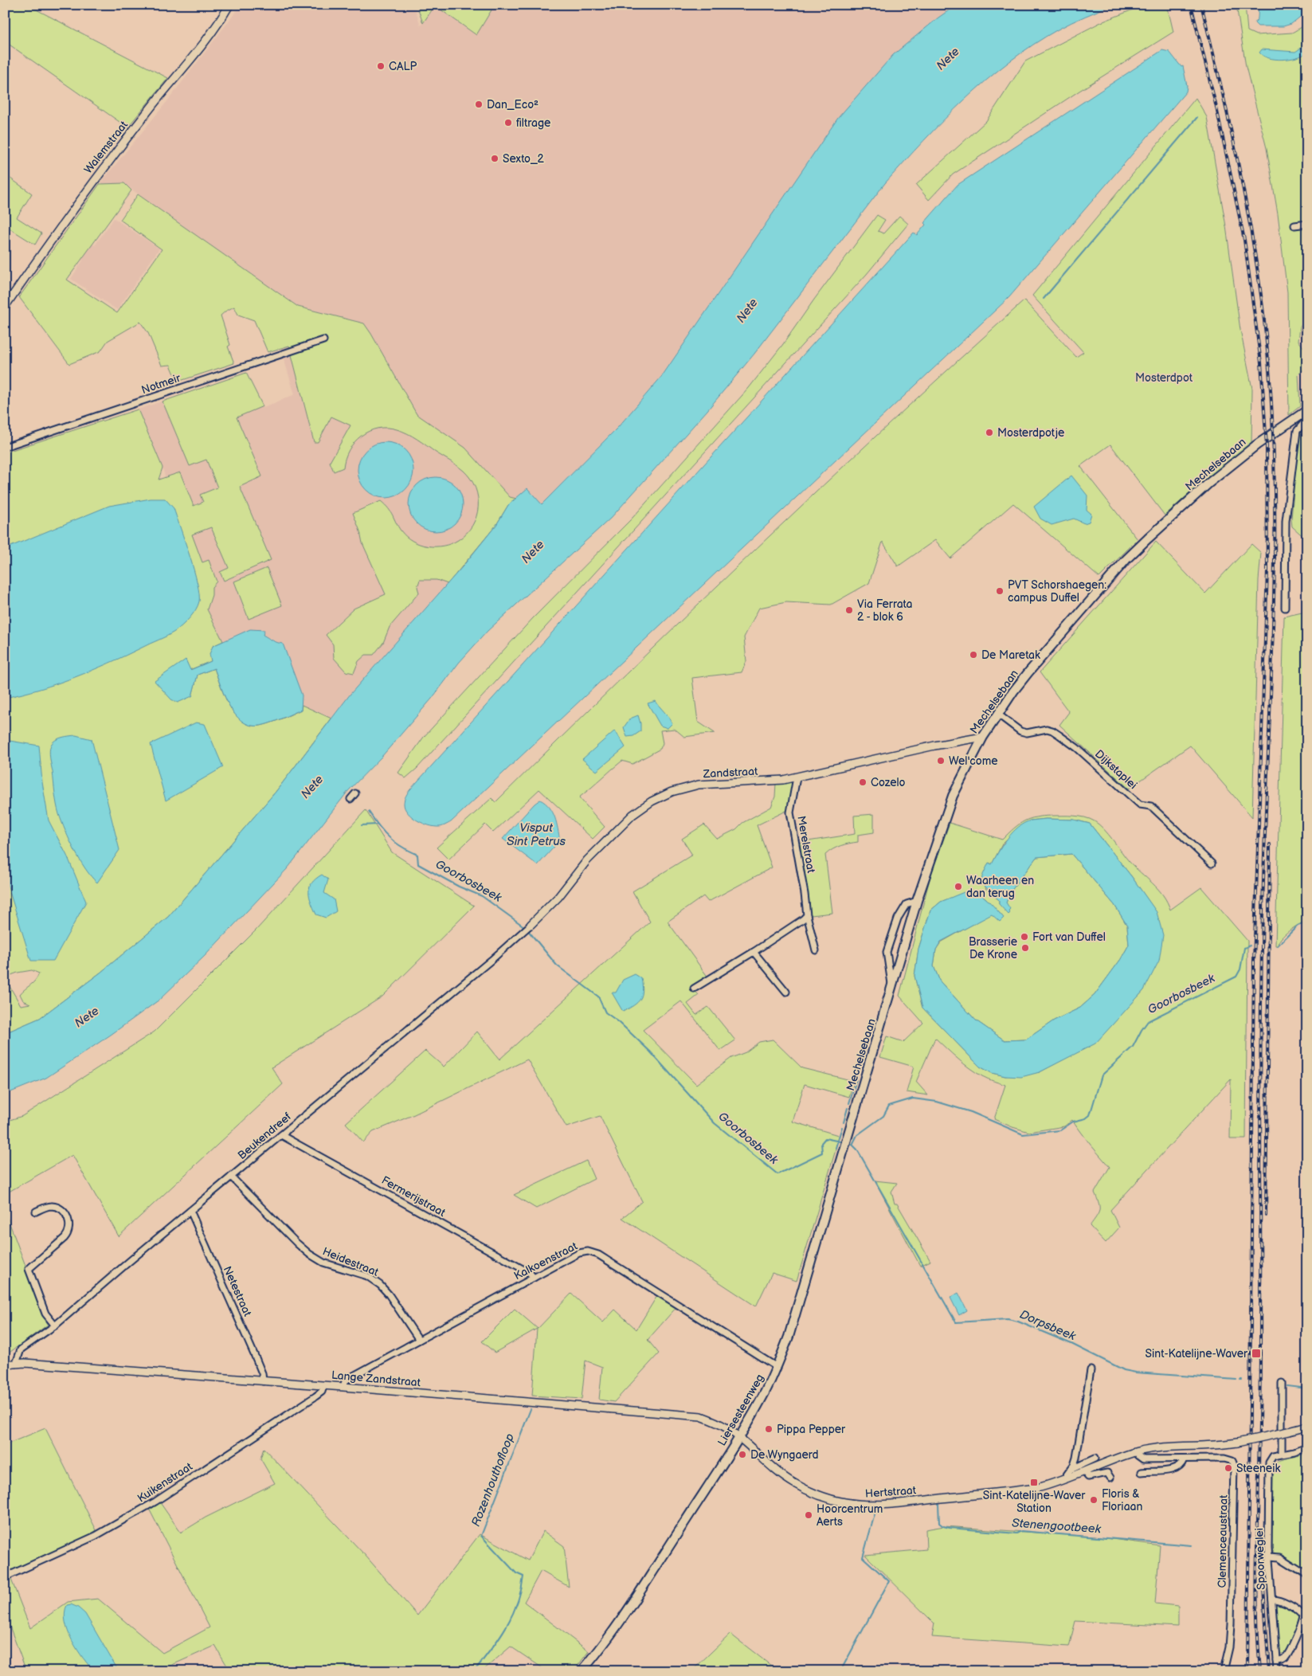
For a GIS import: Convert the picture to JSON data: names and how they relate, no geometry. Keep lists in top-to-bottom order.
{
  "streets": {
    "main road": ["Mechelsebaan", "Liersesteenweg"],
    "street": [
      "Walemstraat",
      "Notmeir",
      "Dijkstaplei",
      "Zandstraat",
      "Merelstraat",
      "Beukendreef",
      "Fermerijstraat",
      "Kalkoenstraat",
      "Heidestraat",
      "Netestraat",
      "Lange Zandstraat",
      "Kuikenstraat",
      "Hertstraat",
      "Clemenceaustraat",
      "Spoorweglei"
    ]
  },
  "crossings": [
    ["Mechelsebaan", "Dijkstaplei"],
    ["Mechelsebaan", "Zandstraat"],
    ["Mechelsebaan", "Liersesteenweg"],
    ["Zandstraat", "Merelstraat"],
    ["Zandstraat", "Beukendreef"],
    ["Beukendreef", "Fermerijstraat"],
    ["Beukendreef", "Heidestraat"],
    ["Beukendreef", "Netestraat"],
    ["Beukendreef", "Lange Zandstraat"],
    ["Fermerijstraat", "Kalkoenstraat"],
    ["Kalkoenstraat", "Heidestraat"],
    ["Kalkoenstraat", "Lange Zandstraat"],
    ["Kalkoenstraat", "Liersesteenweg"],
    ["Netestraat", "Lange Zandstraat"],
    ["Lange Zandstraat", "Liersesteenweg"],
    ["Lange Zandstraat", "Kuikenstraat"],
    ["Lange Zandstraat", "Hertstraat"],
    ["Liersesteenweg", "Hertstraat"],
    ["Hertstraat", "Clemenceaustraat"]
  ],
  "water": [
    "Nete",
    "Visput Sint Petrus",
    "Goorbosbeek",
    "Dorpsbeek",
    "Rozenhouthofloop",
    "Stenengootbeek"
  ],
  "parks": ["Mosterdpot"],
  "places": {
    "other": [
      "CALP",
      "Dan_Eco²",
      "filtrage",
      "Sexto_2",
      "Mosterdpotje",
      "PVT Schorshaegen: campus Duffel",
      "Via Ferrata 2 - blok 6",
      "De Maretak",
      "Wel'come",
      "Cozelo",
      "Waarheen en dan terug",
      "Fort van Duffel",
      "Brasserie De Krone",
      "Pippa Pepper",
      "De Wyngaerd",
      "Steeneik",
      "Floris & Floriaan",
      "Hoorcentrum Aerts"
    ],
    "transit": ["Sint-Katelijne-Waver", "Sint-Katelijne-Waver Station"]
  }
}
